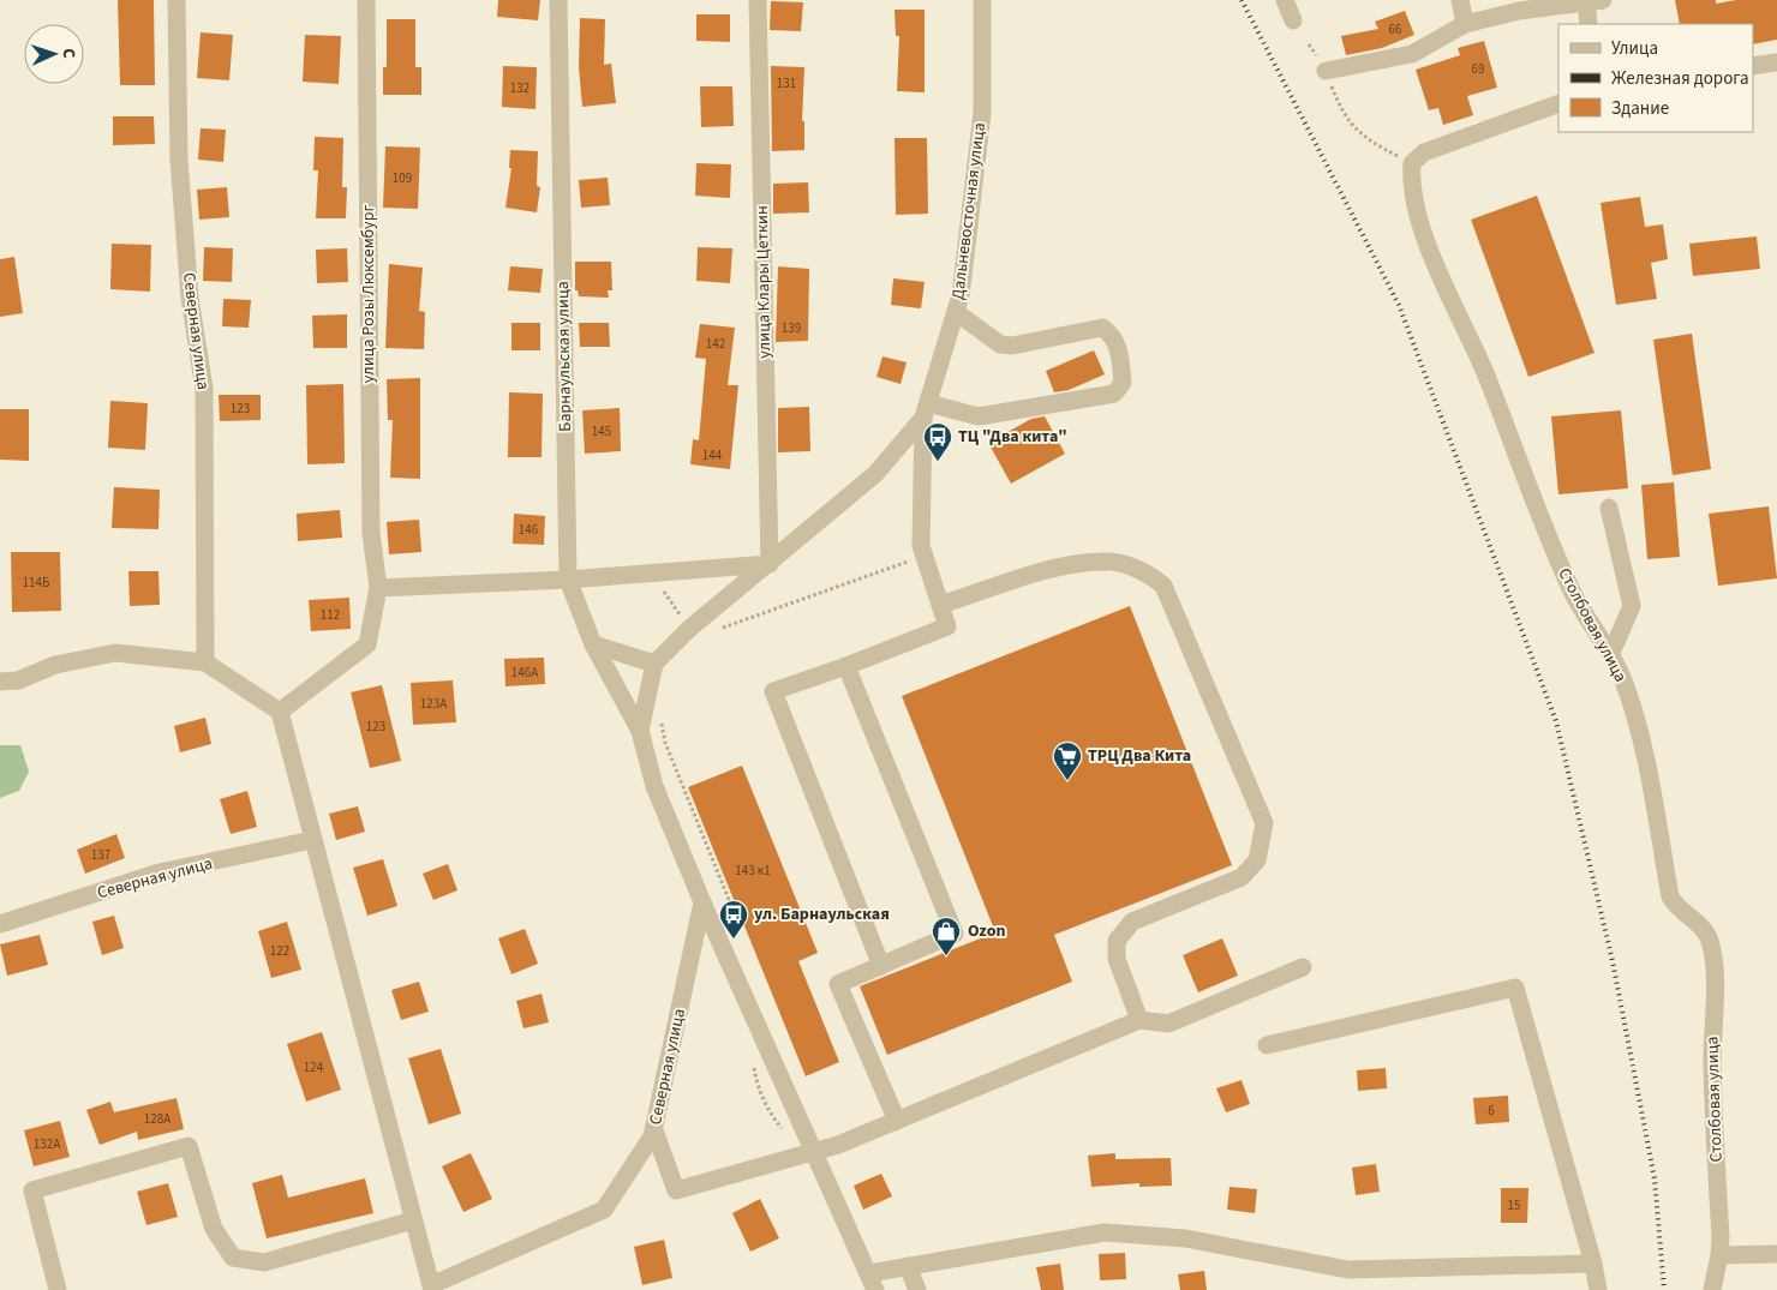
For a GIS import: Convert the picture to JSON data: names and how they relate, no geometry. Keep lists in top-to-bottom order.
{
  "streets": {
    "street": [
      "Дальневосточная улица",
      "улица Клары Цеткин",
      "улица Розы Люксембург",
      "Северная улица",
      "Барнаульская улица",
      "Столбовая улица"
    ]
  },
  "crossings": [
    ["улица Розы Люксембург", "Северная улица"]
  ],
  "places": {
    "bus stop": ["ТЦ \"Два кита\"", "ул. Барнаульская"],
    "supermarket": ["ТРЦ Два Кита"],
    "shop": ["Ozon"]
  },
  "house_numbers": [
    "66",
    "69",
    "131",
    "132",
    "109",
    "139",
    "142",
    "123",
    "145",
    "144",
    "146",
    "114Б",
    "112",
    "146А",
    "123А",
    "123",
    "137",
    "143 к1",
    "122",
    "124",
    "6",
    "128А",
    "132А",
    "15"
  ],
  "legend": ["Улица", "Железная дорога", "Здание"],
  "north": "right"
}
